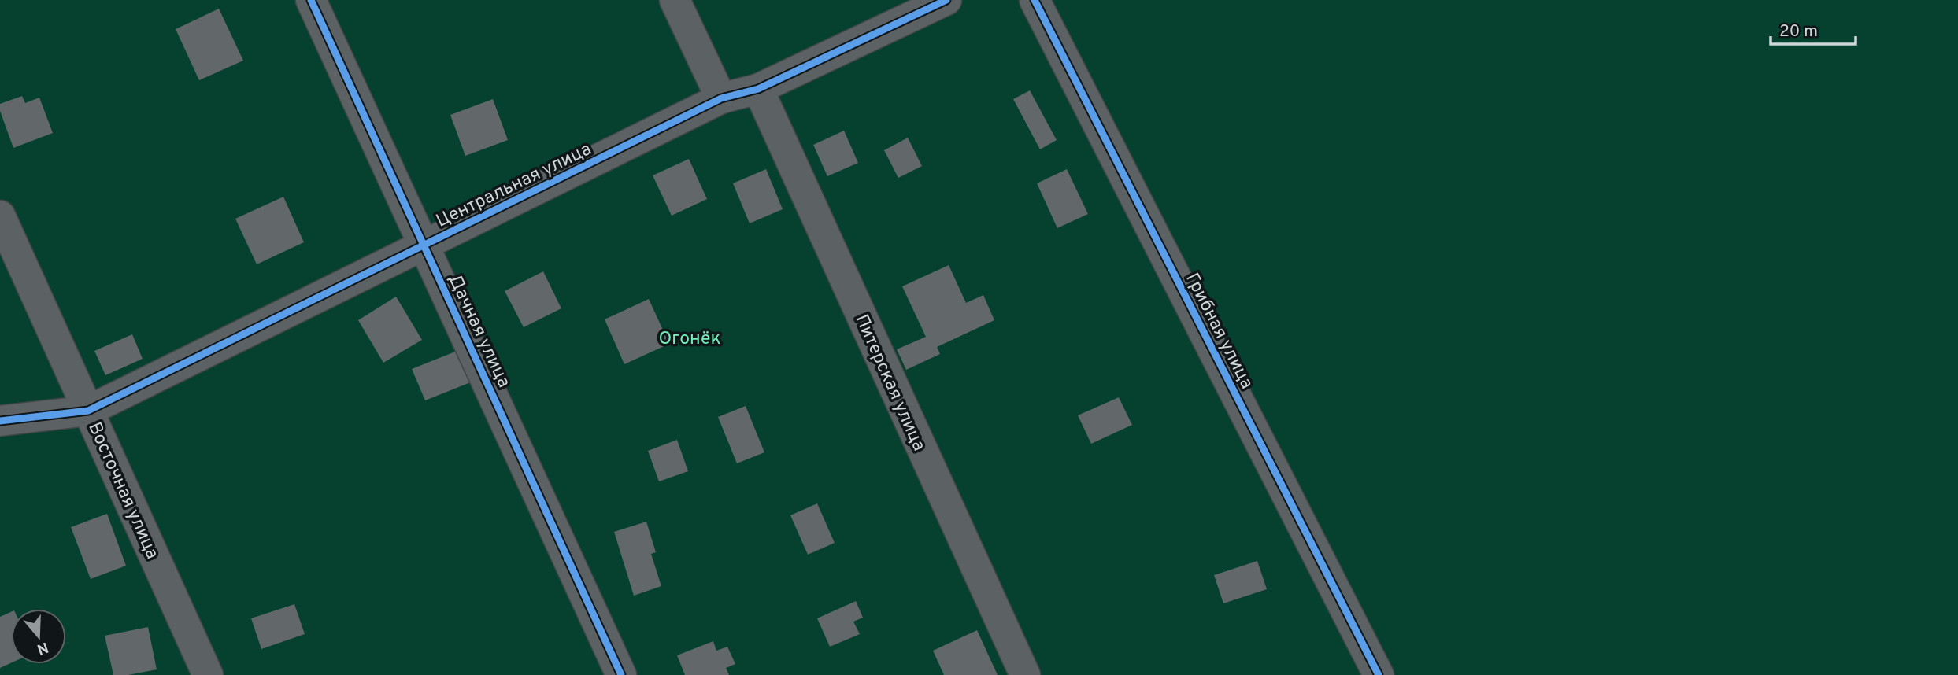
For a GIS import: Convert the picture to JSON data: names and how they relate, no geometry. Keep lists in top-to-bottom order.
{
  "streets": {
    "street": [
      "Центральная улица",
      "Дачная улица",
      "Грибная улица",
      "Питерская улица",
      "Восточная улица"
    ]
  },
  "crossings": [
    ["Центральная улица", "Дачная улица"],
    ["Центральная улица", "Питерская улица"],
    ["Центральная улица", "Восточная улица"]
  ],
  "parks": ["Огонёк"],
  "scale_bar": "20 m",
  "north": "bottom"
}
